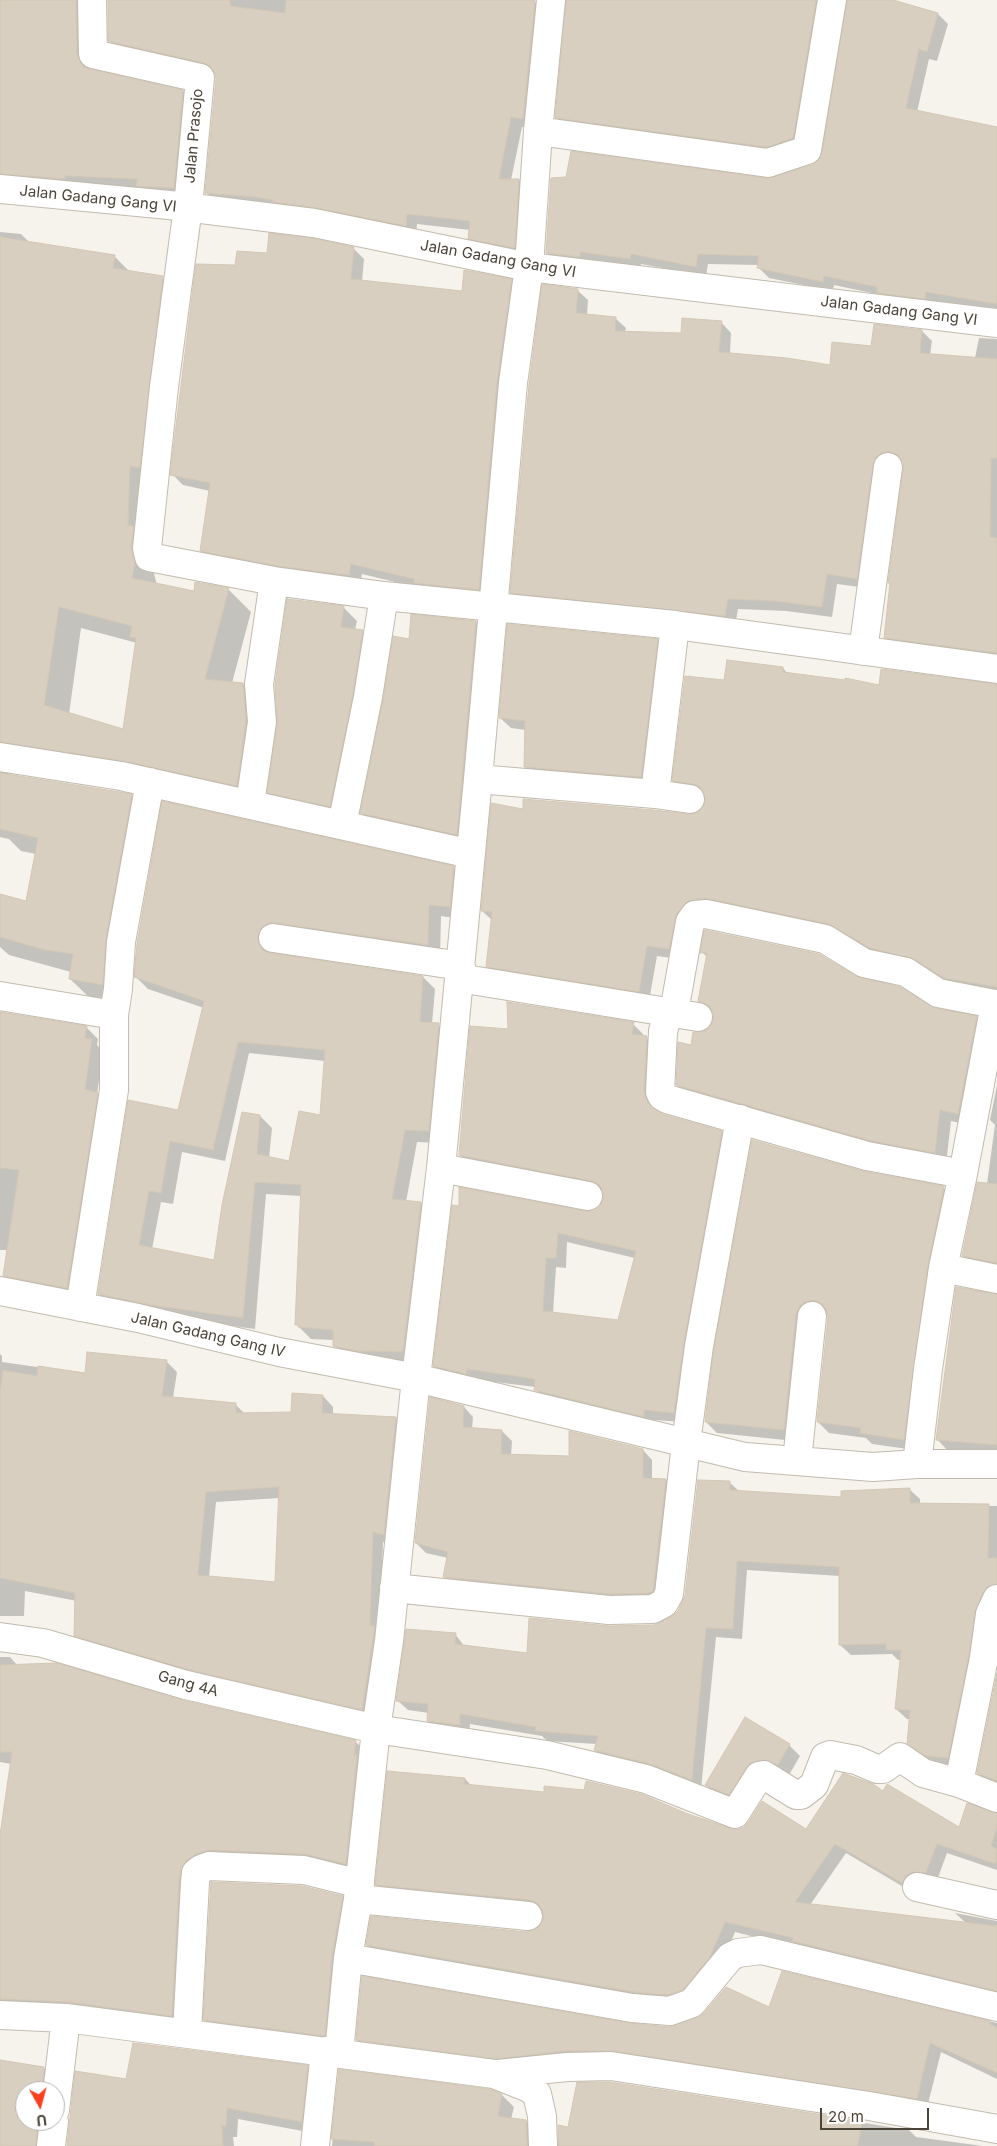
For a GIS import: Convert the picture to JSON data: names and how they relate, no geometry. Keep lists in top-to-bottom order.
{
  "streets": {
    "street": [
      "Jalan Prasojo",
      "Jalan Gadang Gang VI",
      "Jalan Gadang Gang IV",
      "Gang 4A"
    ]
  },
  "crossings": [
    ["Jalan Prasojo", "Jalan Gadang Gang VI"]
  ],
  "scale_bar": "20 m",
  "north": "bottom"
}
